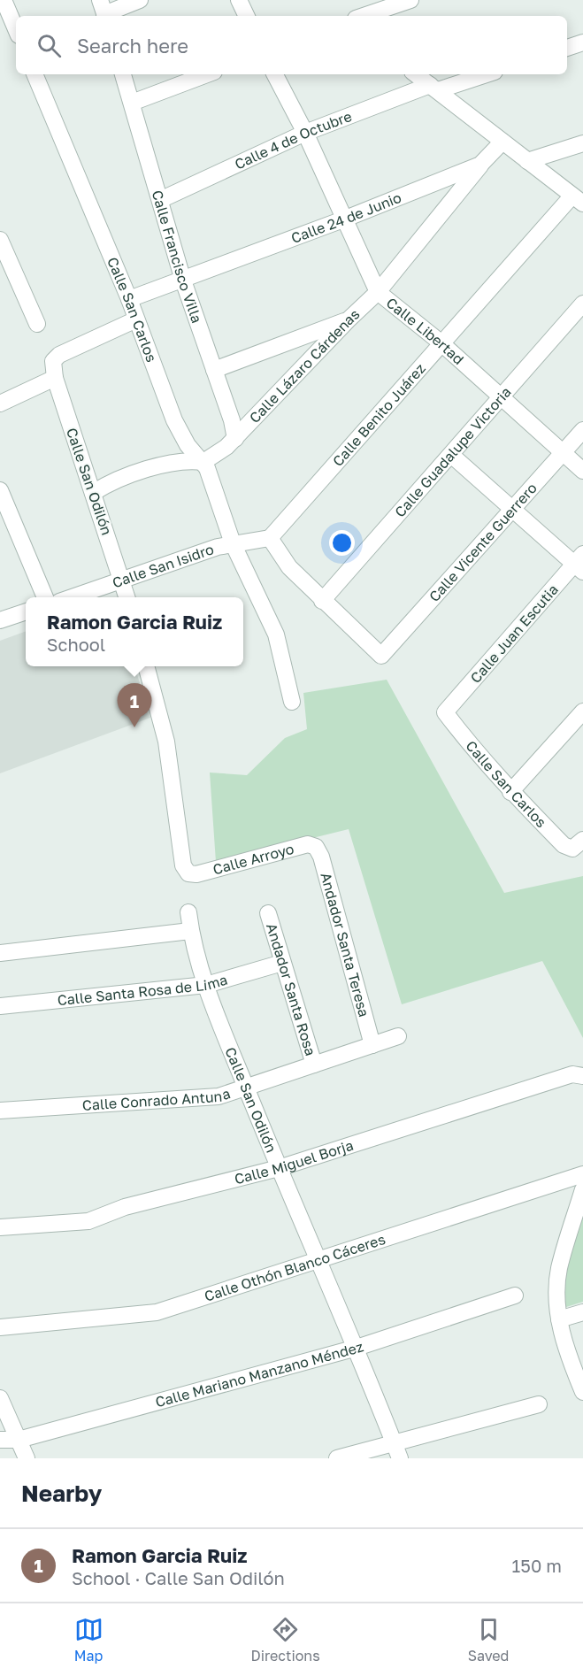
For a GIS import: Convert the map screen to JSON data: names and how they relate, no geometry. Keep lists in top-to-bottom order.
{
  "streets": {
    "street": [
      "Calle 4 de Octubre",
      "Calle 24 de Junio",
      "Calle Francisco Villa",
      "Calle San Carlos",
      "Calle Libertad",
      "Calle Lázaro Cárdenas",
      "Calle Benito Juárez",
      "Calle Guadalupe Victoria",
      "Calle San Odilón",
      "Calle Vicente Guerrero",
      "Calle San Isidro",
      "Calle Juan Escutia",
      "Calle Arroyo",
      "Andador Santa Teresa",
      "Calle Santa Rosa de Lima",
      "Andador Santa Rosa",
      "Calle Conrado Antuna",
      "Calle Miguel Borja",
      "Calle Othón Blanco Cáceres",
      "Calle Mariano Manzano Méndez"
    ]
  },
  "crossings": [
    ["Calle 4 de Octubre", "Calle Francisco Villa"],
    ["Calle 4 de Octubre", "Calle Libertad"],
    ["Calle 24 de Junio", "Calle Francisco Villa"],
    ["Calle 24 de Junio", "Calle San Carlos"],
    ["Calle 24 de Junio", "Calle Libertad"],
    ["Calle 24 de Junio", "Calle Lázaro Cárdenas"],
    ["Calle Francisco Villa", "Calle Lázaro Cárdenas"],
    ["Calle San Carlos", "Calle Lázaro Cárdenas"],
    ["Calle San Carlos", "Calle San Odilón"],
    ["Calle San Carlos", "Calle San Isidro"],
    ["Calle San Carlos", "Calle Juan Escutia"],
    ["Calle Libertad", "Calle Lázaro Cárdenas"],
    ["Calle Libertad", "Calle Benito Juárez"],
    ["Calle Libertad", "Calle Guadalupe Victoria"],
    ["Calle Libertad", "Calle Vicente Guerrero"],
    ["Calle Benito Juárez", "Calle San Isidro"],
    ["Calle Guadalupe Victoria", "Calle Vicente Guerrero"],
    ["Calle San Odilón", "Calle San Isidro"],
    ["Calle San Odilón", "Calle Santa Rosa de Lima"],
    ["Calle San Odilón", "Calle Conrado Antuna"],
    ["Calle San Odilón", "Calle Miguel Borja"],
    ["Calle San Odilón", "Calle Othón Blanco Cáceres"],
    ["Calle San Odilón", "Calle Mariano Manzano Méndez"],
    ["Calle Arroyo", "Andador Santa Teresa"],
    ["Andador Santa Teresa", "Calle Conrado Antuna"],
    ["Calle Santa Rosa de Lima", "Andador Santa Rosa"],
    ["Andador Santa Rosa", "Calle Conrado Antuna"]
  ],
  "page": {
    "search": "Search here",
    "popup": ["Ramon Garcia Ruiz", "School"],
    "pins": "1",
    "heading": "Nearby",
    "list": [
      {
        "mark": "1",
        "name": "Ramon Garcia Ruiz",
        "note": "School · Calle San Odilón",
        "value": "150 m"
      }
    ],
    "nav": ["Map", "Directions", "Saved"]
  }
}
